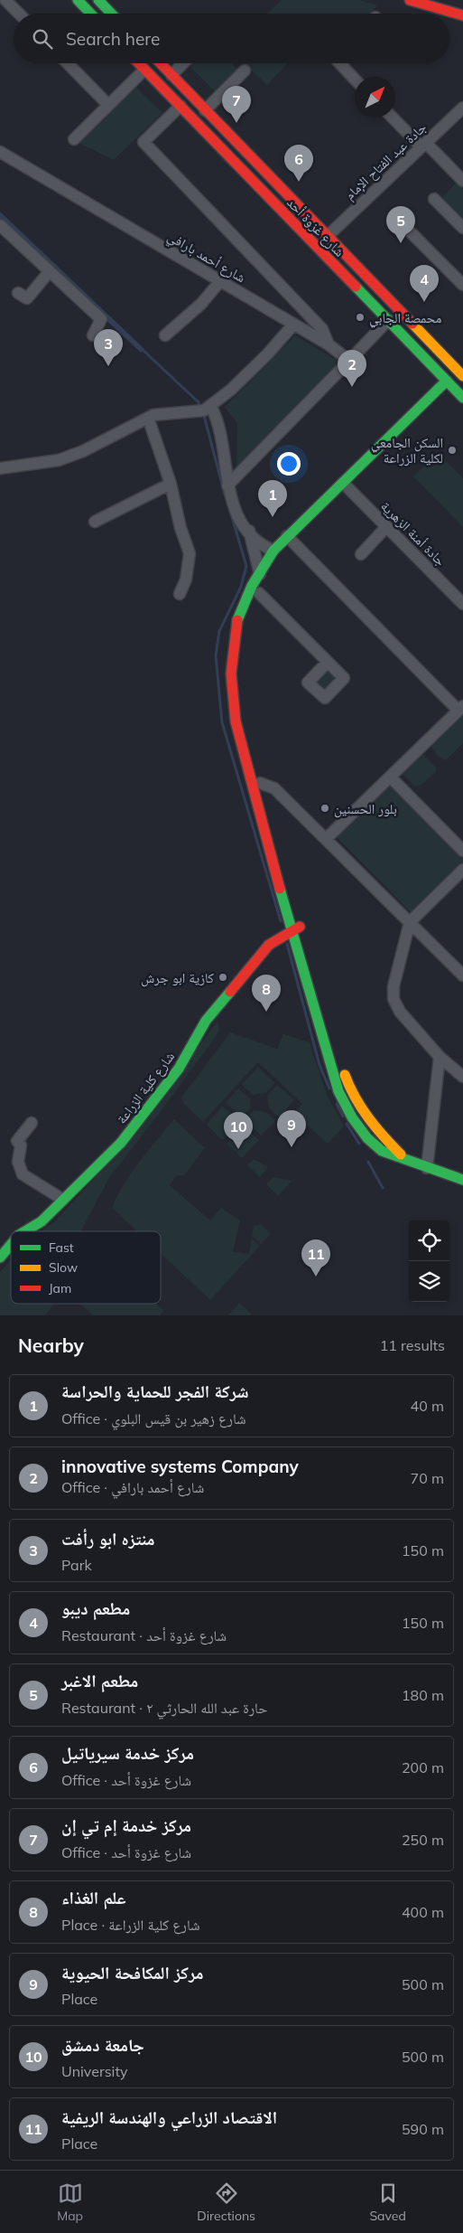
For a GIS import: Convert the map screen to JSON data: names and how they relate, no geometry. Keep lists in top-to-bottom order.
{
  "streets": {
    "main road": ["شارع غزوة أحد", "شارع كلية الزراعة"],
    "street": ["جادة عبد الفتاح الإمام", "شارع أحمد بارافي", "جادة أمنة الزهرية"]
  },
  "crossings": [
    ["جادة عبد الفتاح الإمام", "شارع غزوة أحد"]
  ],
  "places": [
    "محمصة الجابي",
    "السكن الجامعي لكلية الزراعة",
    "بلور الحسنين",
    "كازية ابو جرش"
  ],
  "legend": ["Fast", "Slow", "Jam"],
  "north": "top right",
  "page": {
    "search": "Search here",
    "pins": [
      "7",
      "6",
      "5",
      "4",
      "3",
      "2",
      "1",
      "8",
      "9",
      "10",
      "11"
    ],
    "heading": ["Nearby", "11 results"],
    "list": [
      {
        "mark": "1",
        "name": "شركة الفجر للحماية والحراسة",
        "note": "Office · شارع زهير بن قيس البلوي",
        "value": "40 m"
      },
      {
        "mark": "2",
        "name": "innovative systems Company",
        "note": "Office · شارع أحمد بارافي",
        "value": "70 m"
      },
      {
        "mark": "3",
        "name": "منتزه ابو رأفت",
        "note": "Park",
        "value": "150 m"
      },
      {
        "mark": "4",
        "name": "مطعم ديبو",
        "note": "Restaurant · شارع غزوة أحد",
        "value": "150 m"
      },
      {
        "mark": "5",
        "name": "مطعم الاغبر",
        "note": "Restaurant · حارة عبد الله الحارثي ٢",
        "value": "180 m"
      },
      {
        "mark": "6",
        "name": "مركز خدمة سيرياتيل",
        "note": "Office · شارع غزوة أحد",
        "value": "200 m"
      },
      {
        "mark": "7",
        "name": "مركز خدمة إم تي إن",
        "note": "Office · شارع غزوة أحد",
        "value": "250 m"
      },
      {
        "mark": "8",
        "name": "علم الغذاء",
        "note": "Place · شارع كلية الزراعة",
        "value": "400 m"
      },
      {
        "mark": "9",
        "name": "مركز المكافحة الحيوية",
        "note": "Place",
        "value": "500 m"
      },
      {
        "mark": "10",
        "name": "جامعة دمشق",
        "note": "University",
        "value": "500 m"
      },
      {
        "mark": "11",
        "name": "الاقتصاد الزراعي والهندسة الريفية",
        "note": "Place",
        "value": "590 m"
      }
    ],
    "nav": ["Map", "Directions", "Saved"]
  }
}
